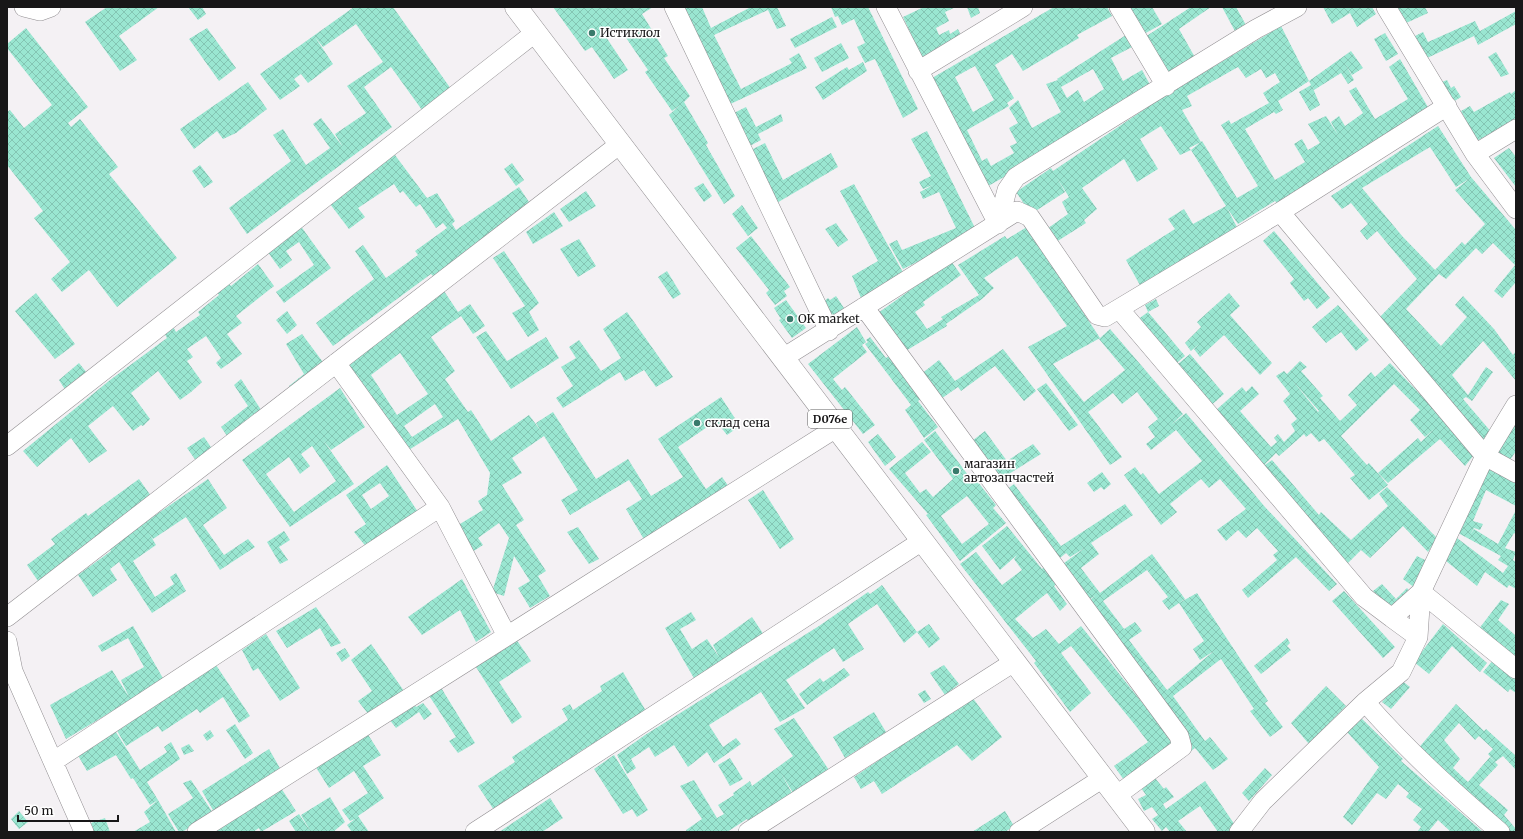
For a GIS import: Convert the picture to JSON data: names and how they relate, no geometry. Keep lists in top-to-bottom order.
{
  "streets": {
    "main road": ["D076e"]
  },
  "places": [
    "Истиклол",
    "OK market",
    "склад сена",
    "магазин автозапчастей"
  ],
  "scale_bar": "50 m"
}
